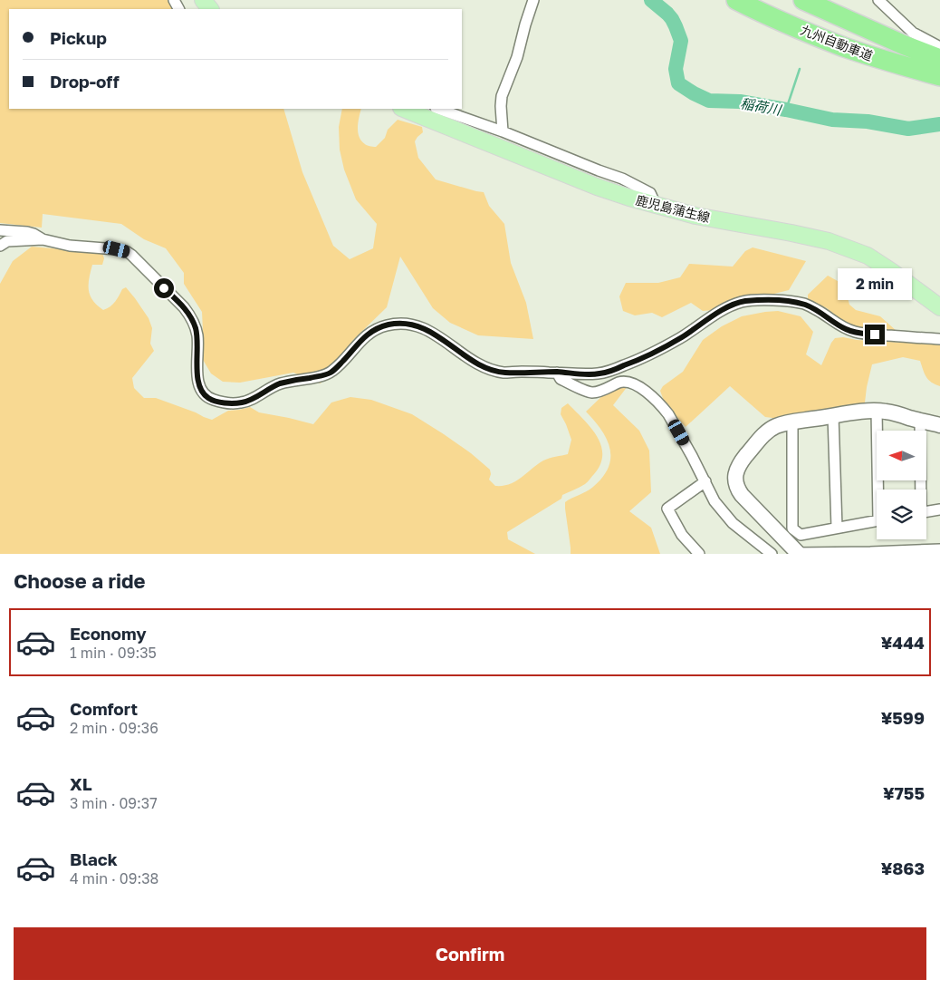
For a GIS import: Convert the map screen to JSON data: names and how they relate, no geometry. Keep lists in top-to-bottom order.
{
  "streets": {
    "highway": ["九州自動車道"],
    "main road": ["鹿児島蒲生線"]
  },
  "water": ["稲荷川"],
  "north": "left",
  "page": {
    "banner": ["Pickup", "Drop-off"],
    "bubble": "2 min",
    "heading": "Choose a ride",
    "list": [
      {
        "name": "Economy",
        "note": "1 min · 09:35",
        "value": "¥444"
      },
      {
        "name": "Comfort",
        "note": "2 min · 09:36",
        "value": "¥599"
      },
      {
        "name": "XL",
        "note": "3 min · 09:37",
        "value": "¥755"
      },
      {
        "name": "Black",
        "note": "4 min · 09:38",
        "value": "¥863"
      }
    ],
    "buttons": "Confirm"
  }
}
